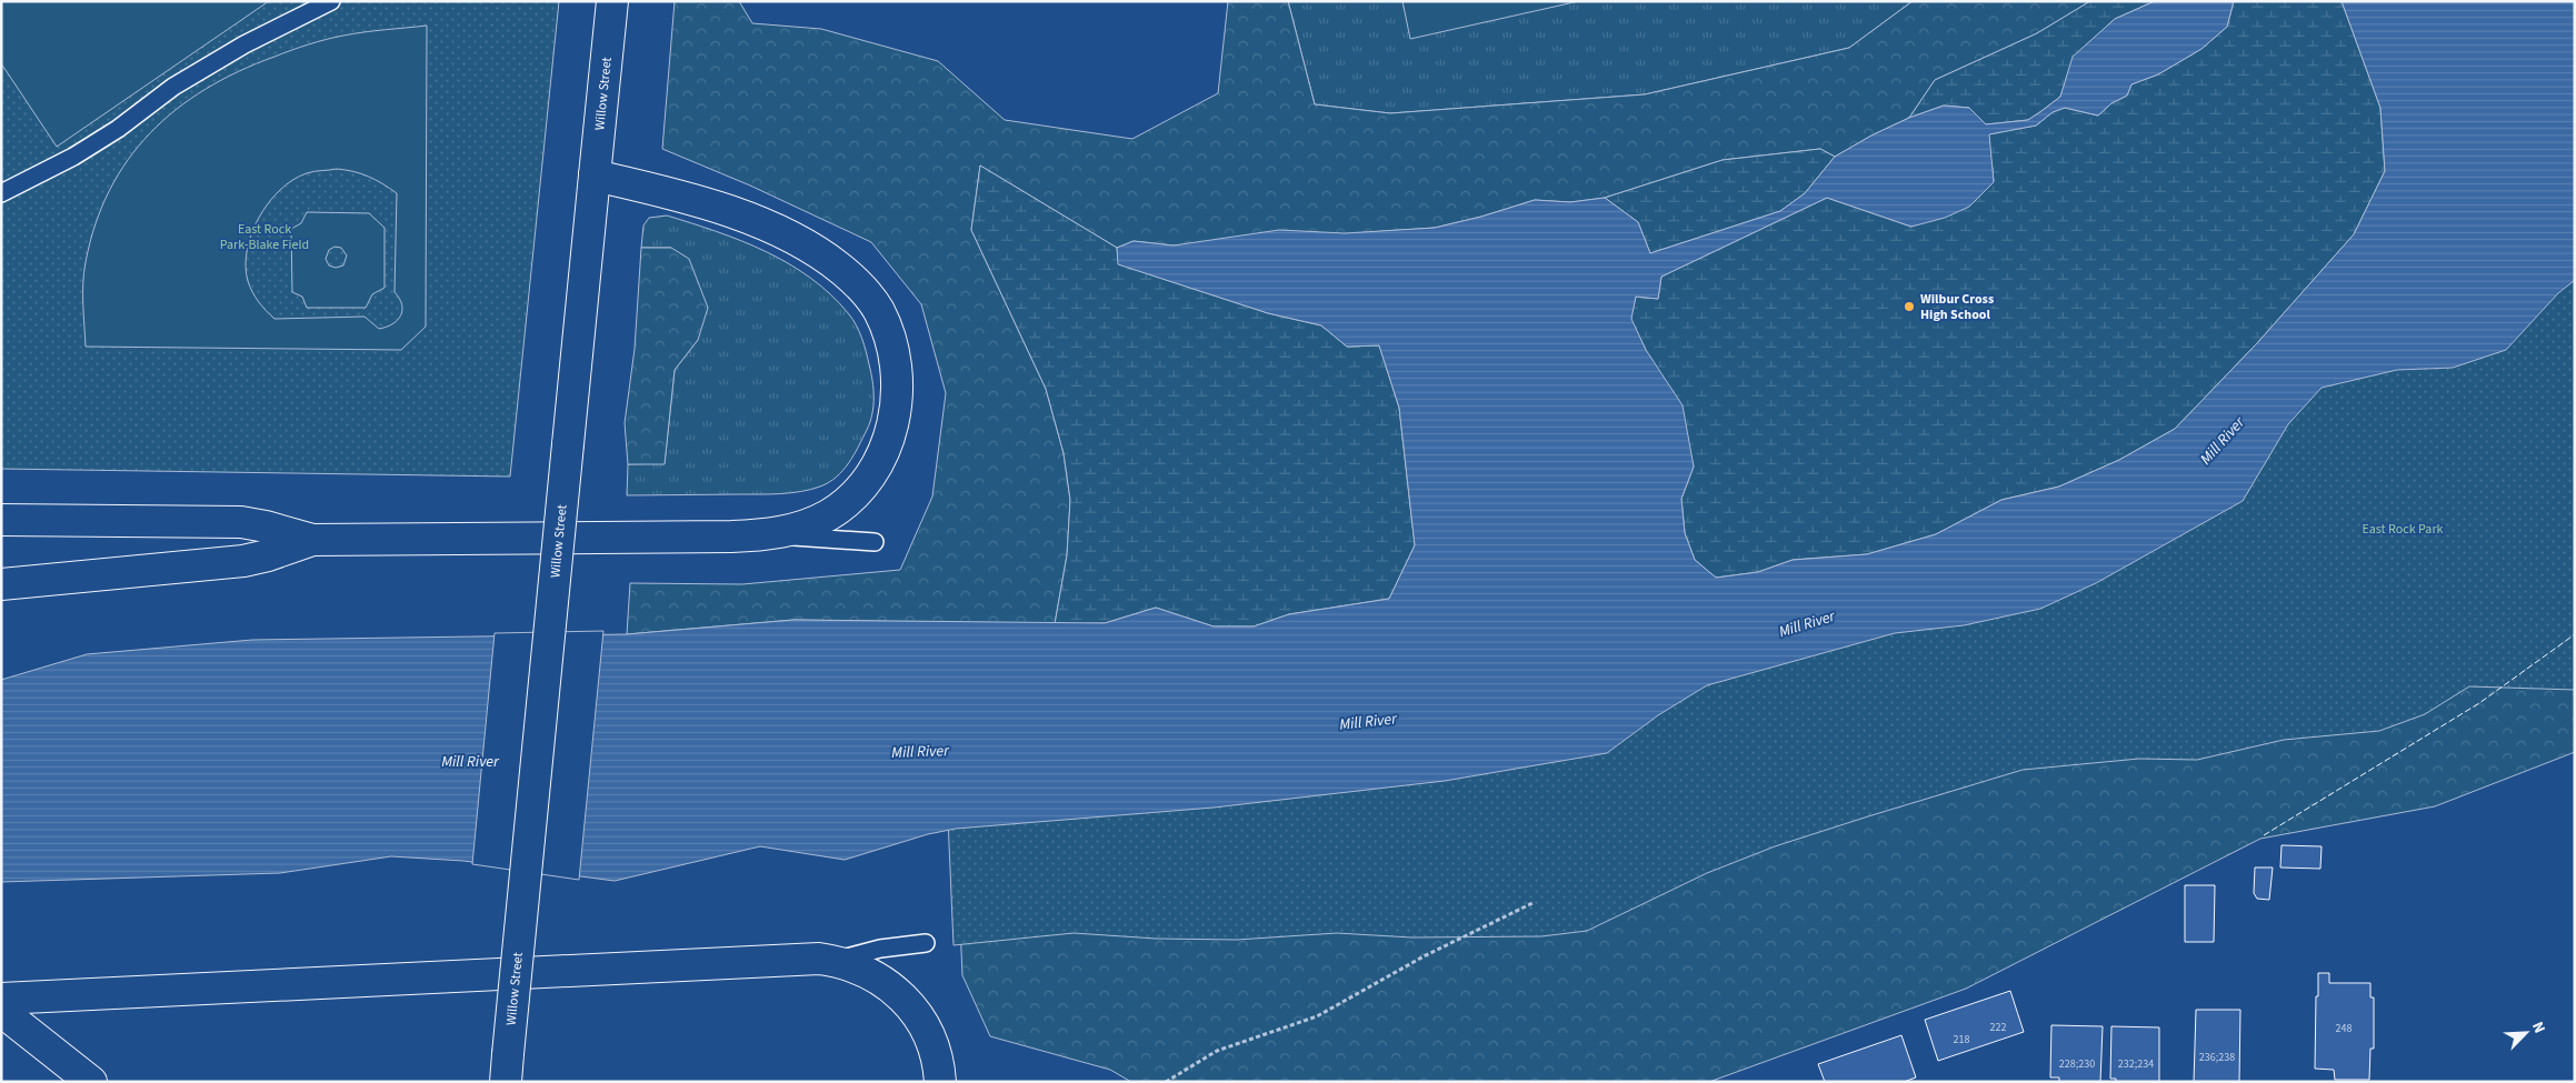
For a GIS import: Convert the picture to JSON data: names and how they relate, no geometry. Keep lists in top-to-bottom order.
{
  "streets": {
    "main road": ["Willow Street"]
  },
  "water": ["Mill River"],
  "parks": ["East Rock Park-Blake Field", "East Rock Park"],
  "places": ["Wilbur Cross High School"],
  "house_numbers": [
    "222",
    "248",
    "218",
    "236;238",
    "228;230",
    "232;234"
  ],
  "north": "top right"
}
